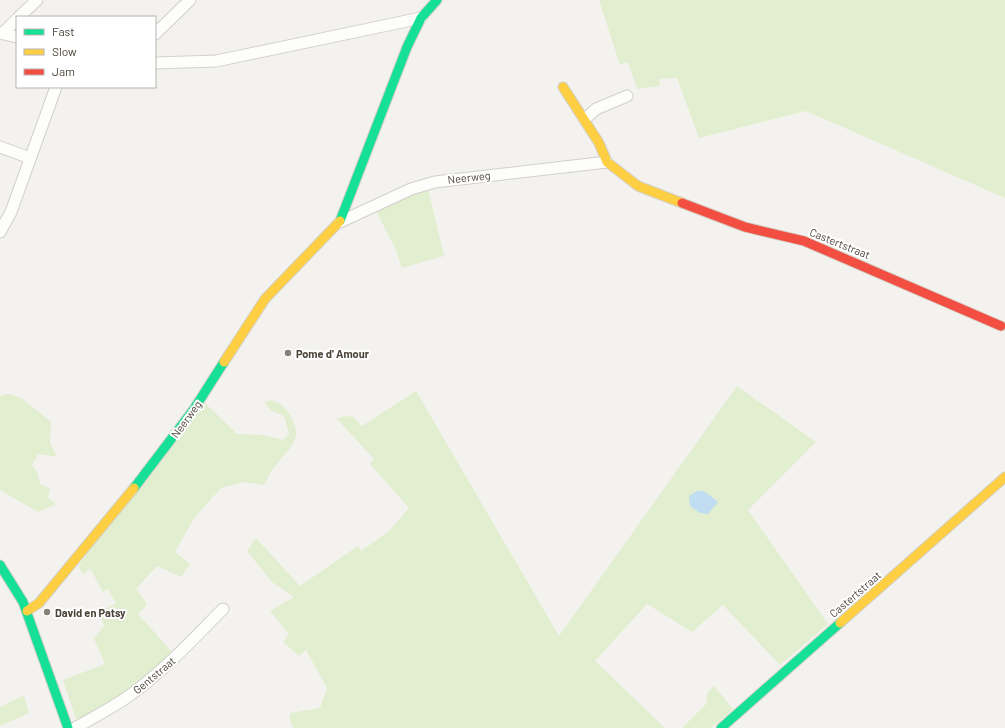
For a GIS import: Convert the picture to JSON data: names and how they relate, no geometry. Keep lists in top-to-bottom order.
{
  "streets": {
    "street": ["Neerweg", "Castertstraat", "Gentstraat"]
  },
  "crossings": [
    ["Neerweg", "Castertstraat"]
  ],
  "places": ["Pome d' Amour", "David en Patsy"],
  "legend": ["Fast", "Slow", "Jam"]
}
